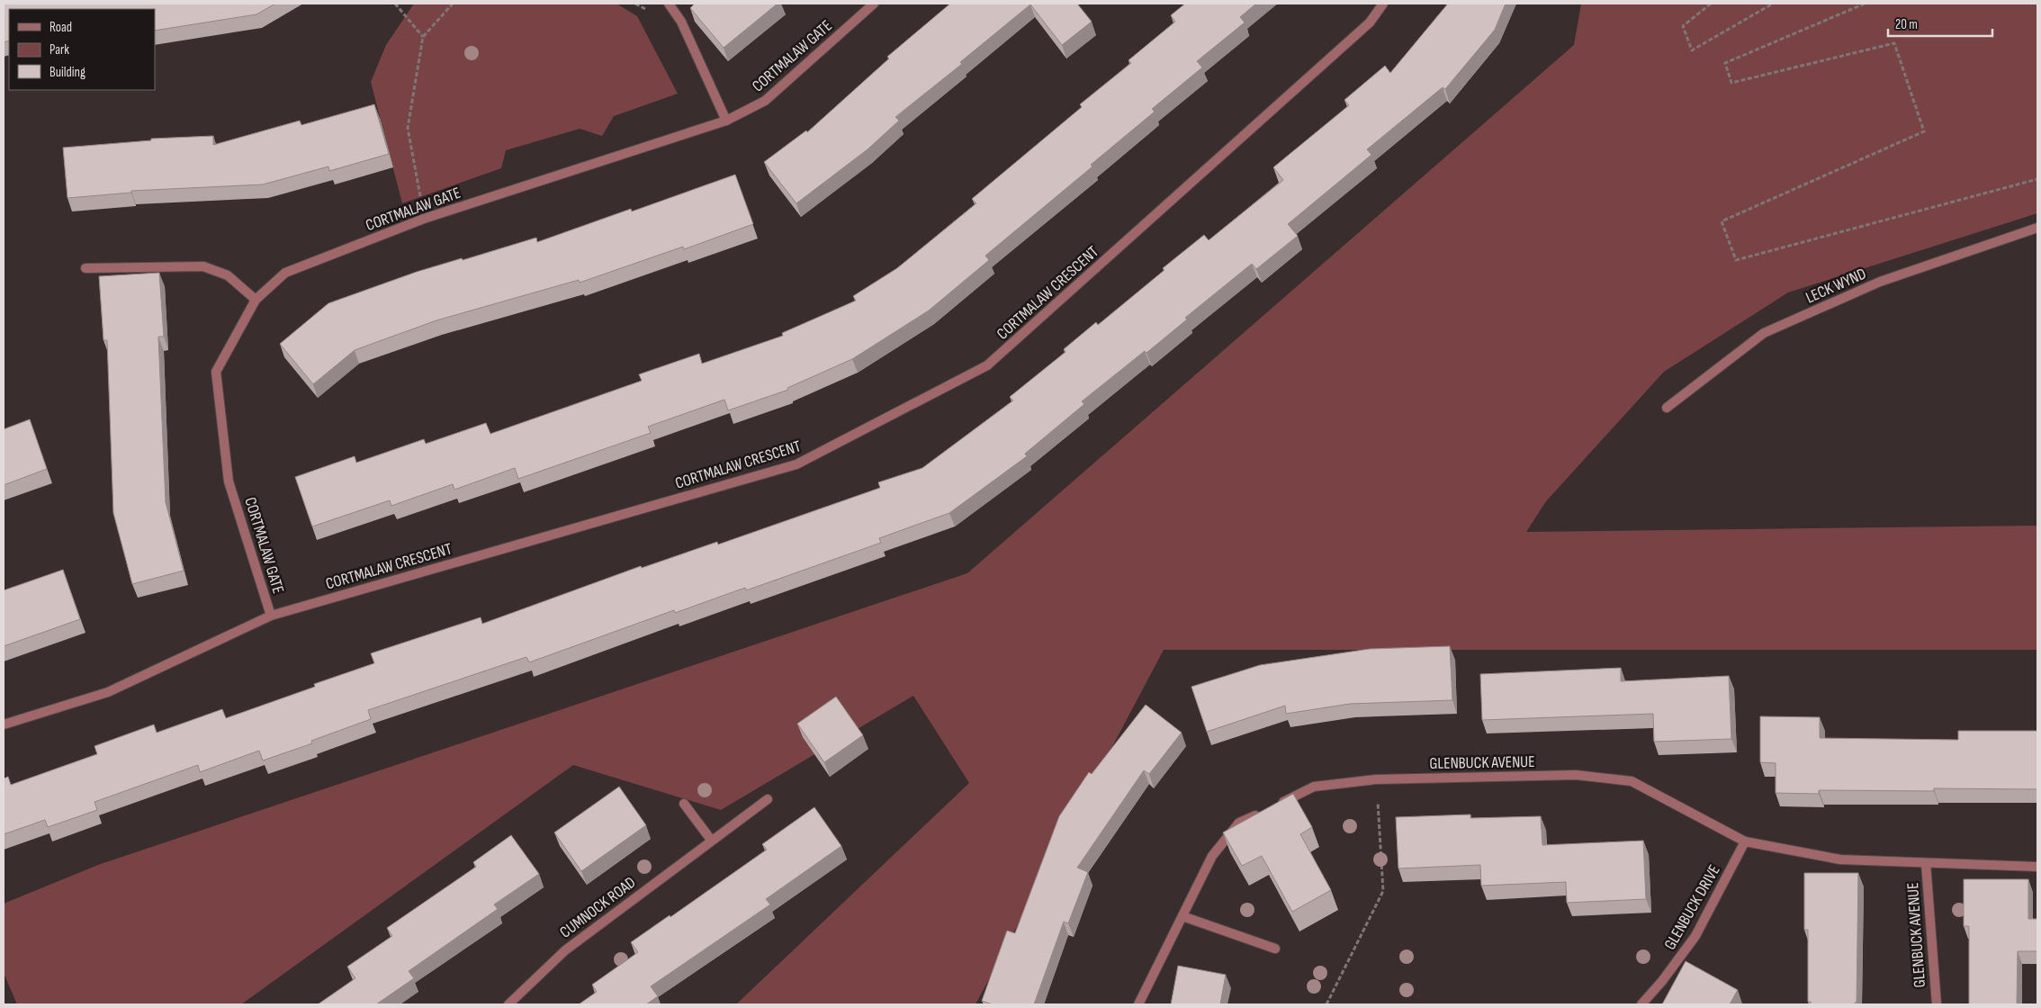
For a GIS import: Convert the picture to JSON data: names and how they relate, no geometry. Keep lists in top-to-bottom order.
{
  "streets": {
    "street": [
      "CORTMALAW GATE",
      "LECK WYND",
      "CORTMALAW CRESCENT",
      "GLENBUCK AVENUE",
      "CUMNOCK ROAD",
      "GLENBUCK DRIVE"
    ]
  },
  "crossings": [
    ["CORTMALAW GATE", "CORTMALAW CRESCENT"],
    ["GLENBUCK AVENUE", "GLENBUCK DRIVE"]
  ],
  "legend": ["Road", "Park", "Building"],
  "scale_bar": "20 m"
}
